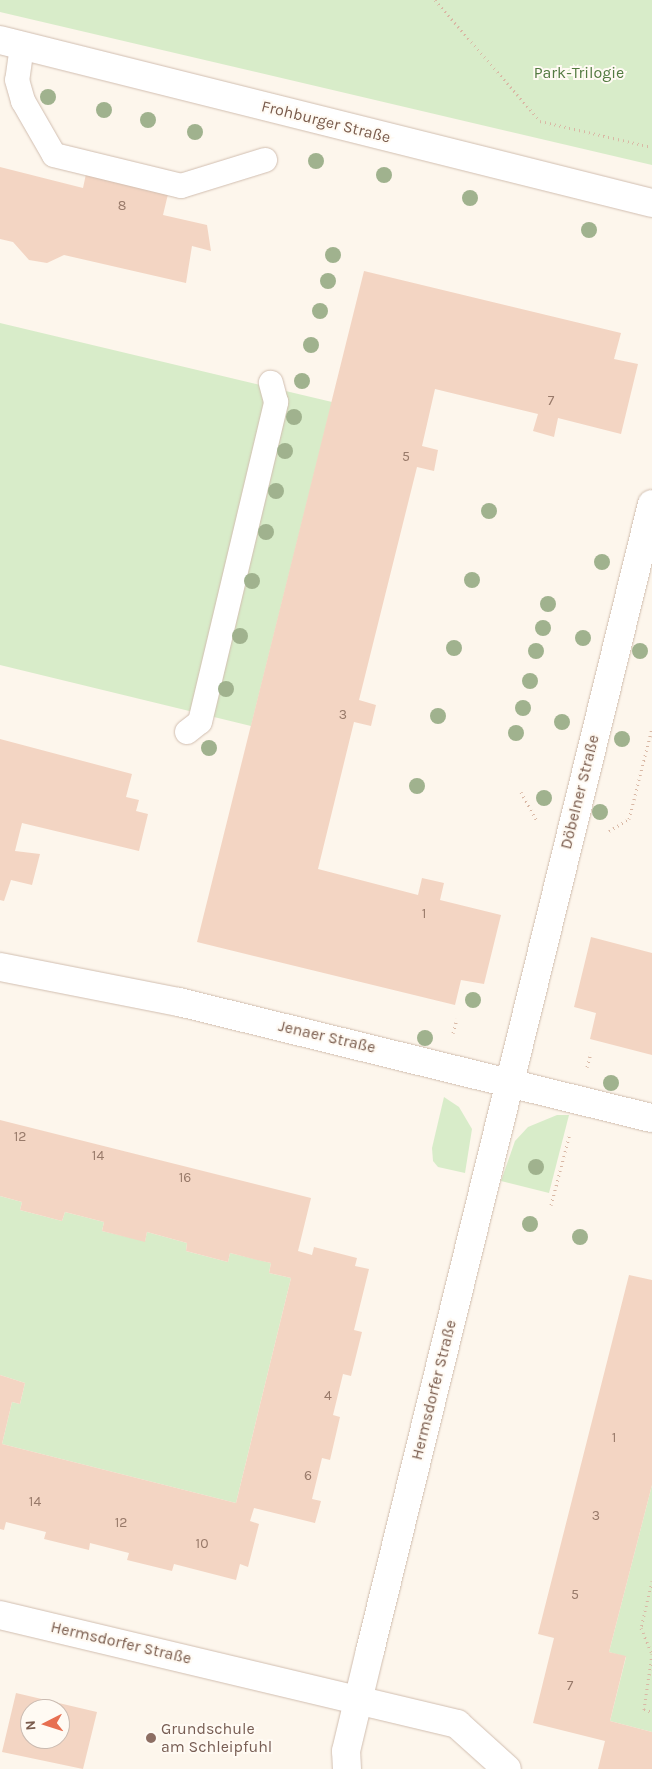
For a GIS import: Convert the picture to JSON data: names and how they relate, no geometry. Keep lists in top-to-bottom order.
{
  "streets": {
    "street": [
      "Frohburger Straße",
      "Döbelner Straße",
      "Jenaer Straße",
      "Hermsdorfer Straße"
    ]
  },
  "crossings": [
    ["Döbelner Straße", "Jenaer Straße"],
    ["Döbelner Straße", "Hermsdorfer Straße"],
    ["Jenaer Straße", "Hermsdorfer Straße"]
  ],
  "parks": ["Park-Trilogie"],
  "places": ["Grundschule am Schleipfuhl"],
  "house_numbers": [
    "8",
    "7",
    "5",
    "3",
    "1",
    "12",
    "14",
    "16",
    "4",
    "1",
    "6",
    "14",
    "3",
    "12",
    "10",
    "5",
    "7"
  ],
  "north": "left"
}
